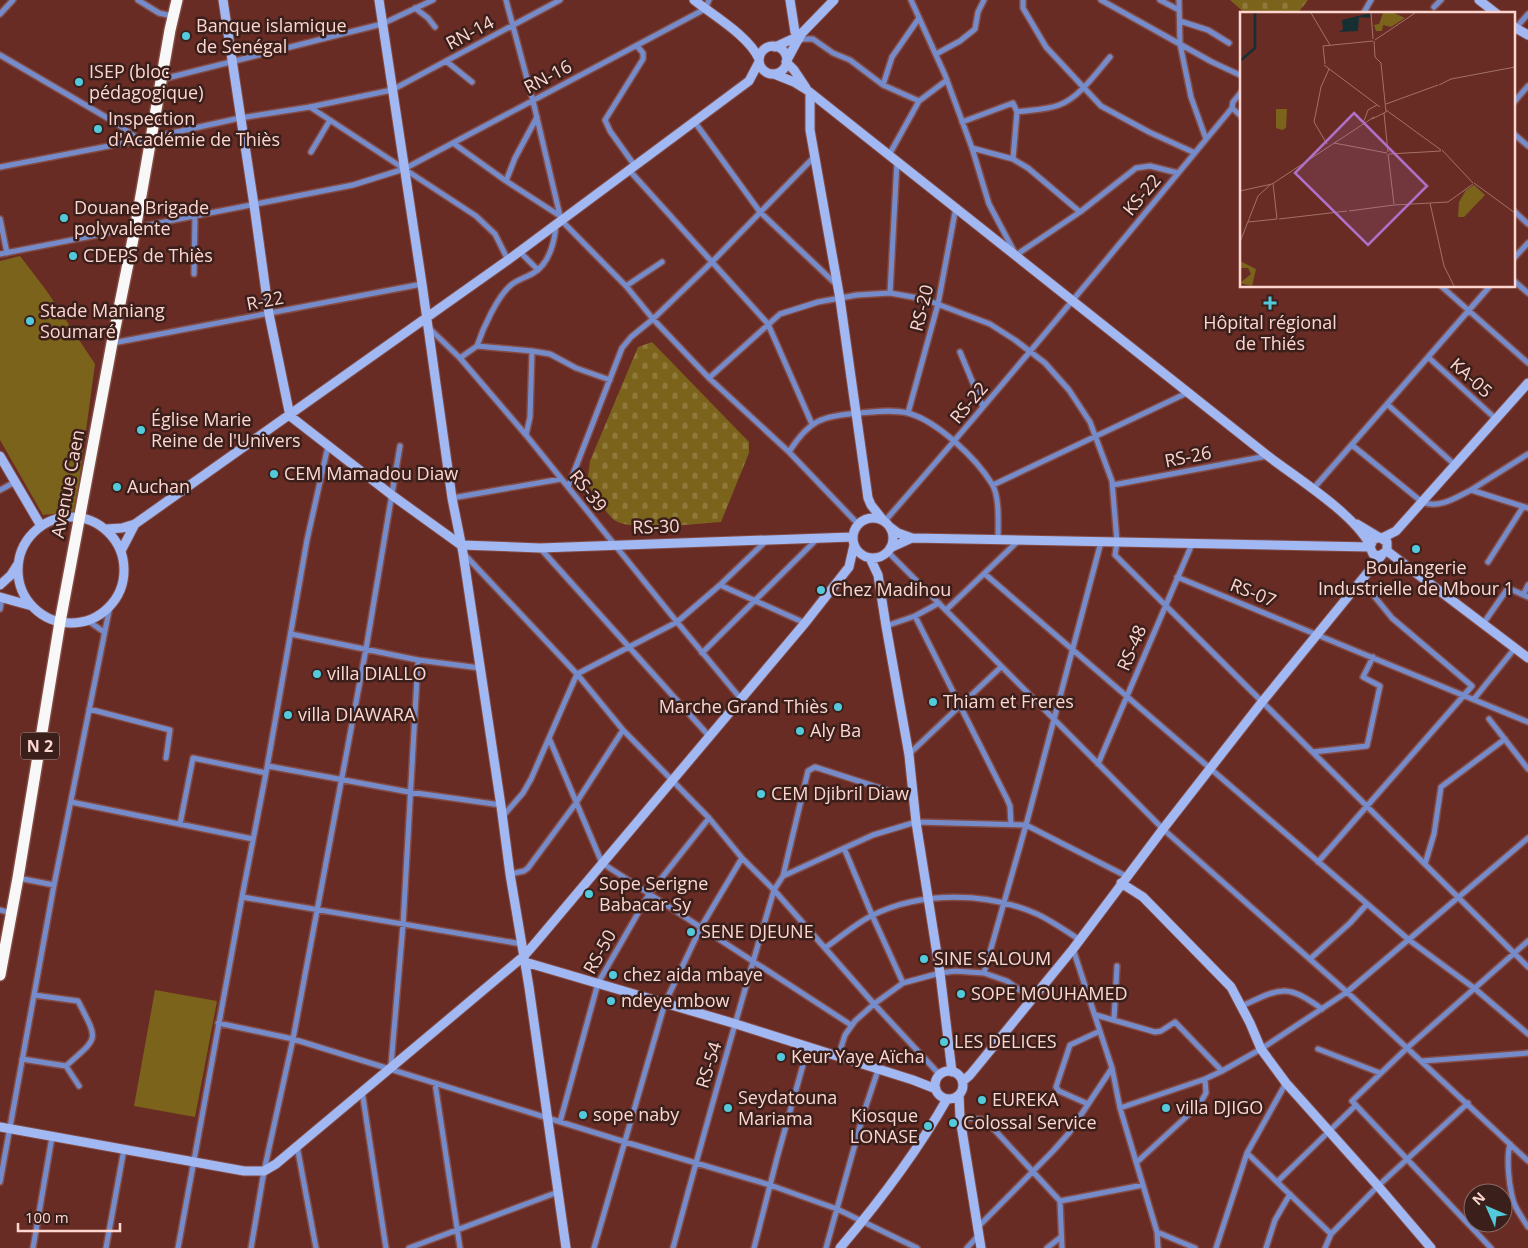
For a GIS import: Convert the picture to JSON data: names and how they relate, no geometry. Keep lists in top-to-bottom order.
{
  "streets": {
    "highway": ["Avenue Caen", "N 2"],
    "street": [
      "RN-14",
      "RN-16",
      "KS-22",
      "R-22",
      "RS-20",
      "KA-05",
      "RS-22",
      "RS-26",
      "RS-39",
      "RS-30",
      "RS-07",
      "RS-48",
      "RS-50",
      "RS-54"
    ]
  },
  "crossings": [
    ["RN-14", "Avenue Caen"],
    ["RN-16", "Avenue Caen"],
    ["KS-22", "RS-22"],
    ["R-22", "Avenue Caen"],
    ["RS-22", "RS-30"],
    ["RS-39", "RS-30"],
    ["RS-07", "RS-48"]
  ],
  "places": {
    "other": [
      "Banque islamique de Senégal",
      "ISEP (bloc pédagogique)",
      "Inspection d'Académie de Thiès",
      "Douane Brigade polyvalente",
      "CDEPS de Thiès",
      "Stade Maniang Soumaré",
      "Église Marie Reine de l'Univers",
      "CEM Mamadou Diaw",
      "Auchan",
      "Boulangerie Industrielle de Mbour 1",
      "Chez Madihou",
      "villa DIALLO",
      "Thiam et Freres",
      "Marche Grand Thiès",
      "villa DIAWARA",
      "Aly Ba",
      "CEM Djibril Diaw",
      "Sope Serigne Babacar Sy",
      "SENE DJEUNE",
      "SINE SALOUM",
      "chez aida mbaye",
      "SOPE MOUHAMED",
      "ndeye mbow",
      "LES DELICES",
      "Keur Yaye Aïcha",
      "EUREKA",
      "Seydatouna Mariama",
      "villa DJIGO",
      "sope naby",
      "Colossal Service",
      "Kiosque LONASE"
    ],
    "health": ["Hôpital régional de Thiés"]
  },
  "scale_bar": "100 m",
  "north": "top left"
}
